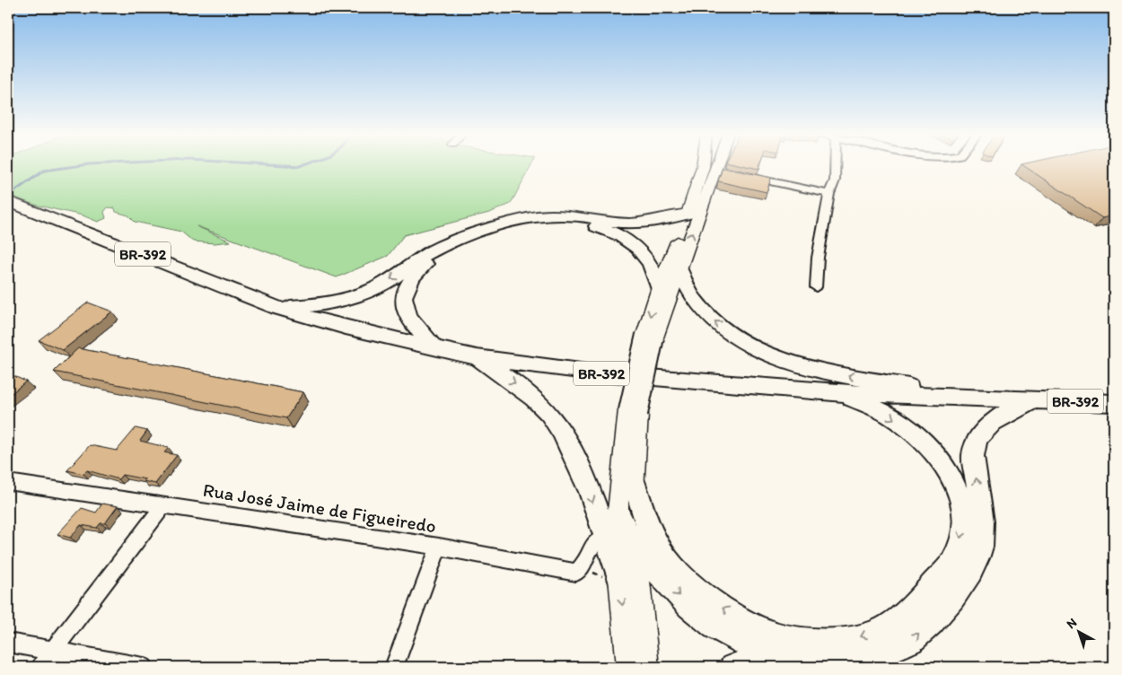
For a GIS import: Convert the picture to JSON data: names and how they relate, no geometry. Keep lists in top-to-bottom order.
{
  "streets": {
    "highway": ["BR-392"],
    "street": ["Rua José Jaime de Figueiredo"]
  },
  "north": "top left"
}
